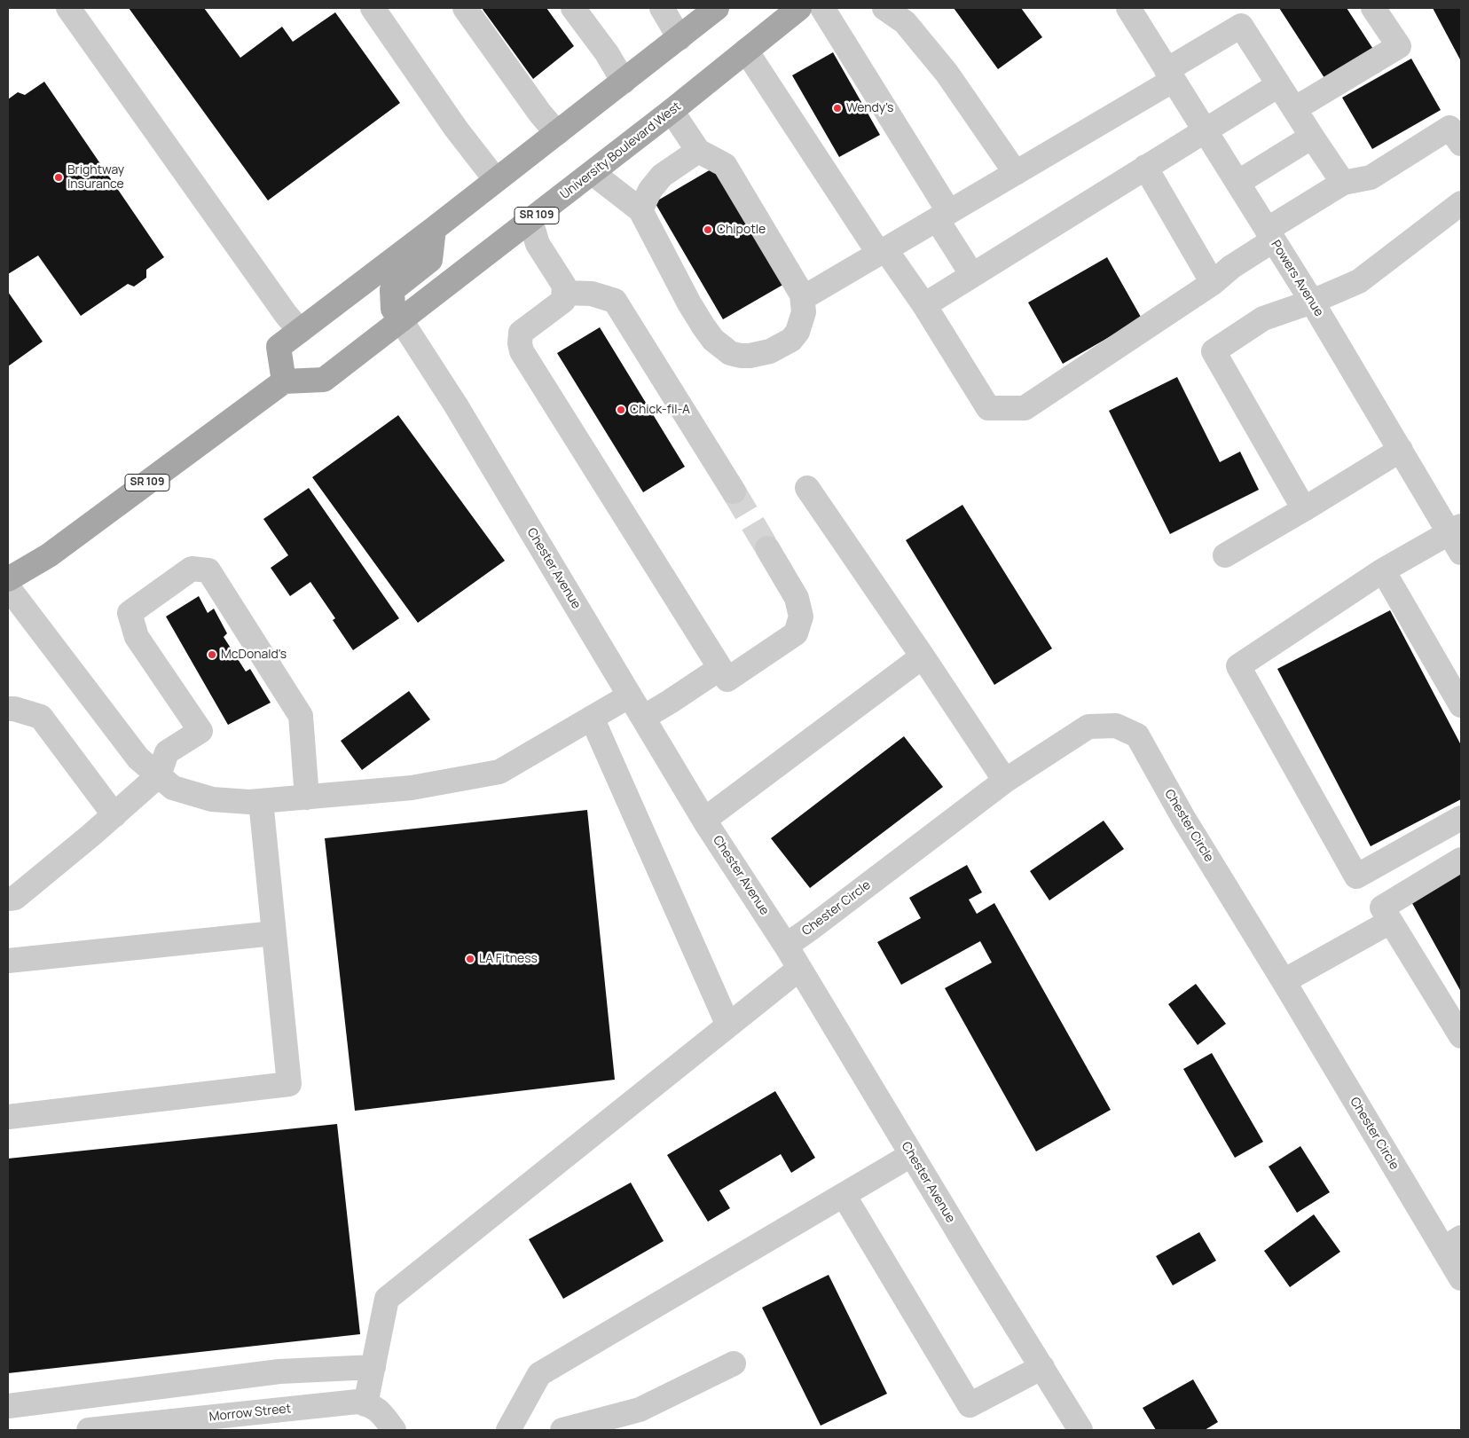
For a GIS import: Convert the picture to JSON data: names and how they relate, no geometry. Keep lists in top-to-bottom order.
{
  "streets": {
    "main road": ["University Boulevard West", "SR 109"],
    "street": [
      "Powers Avenue",
      "Chester Avenue",
      "Chester Circle",
      "Morrow Street"
    ]
  },
  "crossings": [
    ["University Boulevard West", "SR 109"],
    ["University Boulevard West", "Chester Avenue"],
    ["Chester Avenue", "Chester Circle"]
  ],
  "places": [
    "Wendy's",
    "Brightway Insurance",
    "Chipotle",
    "Chick-fil-A",
    "McDonald's",
    "LA Fitness"
  ]
}
